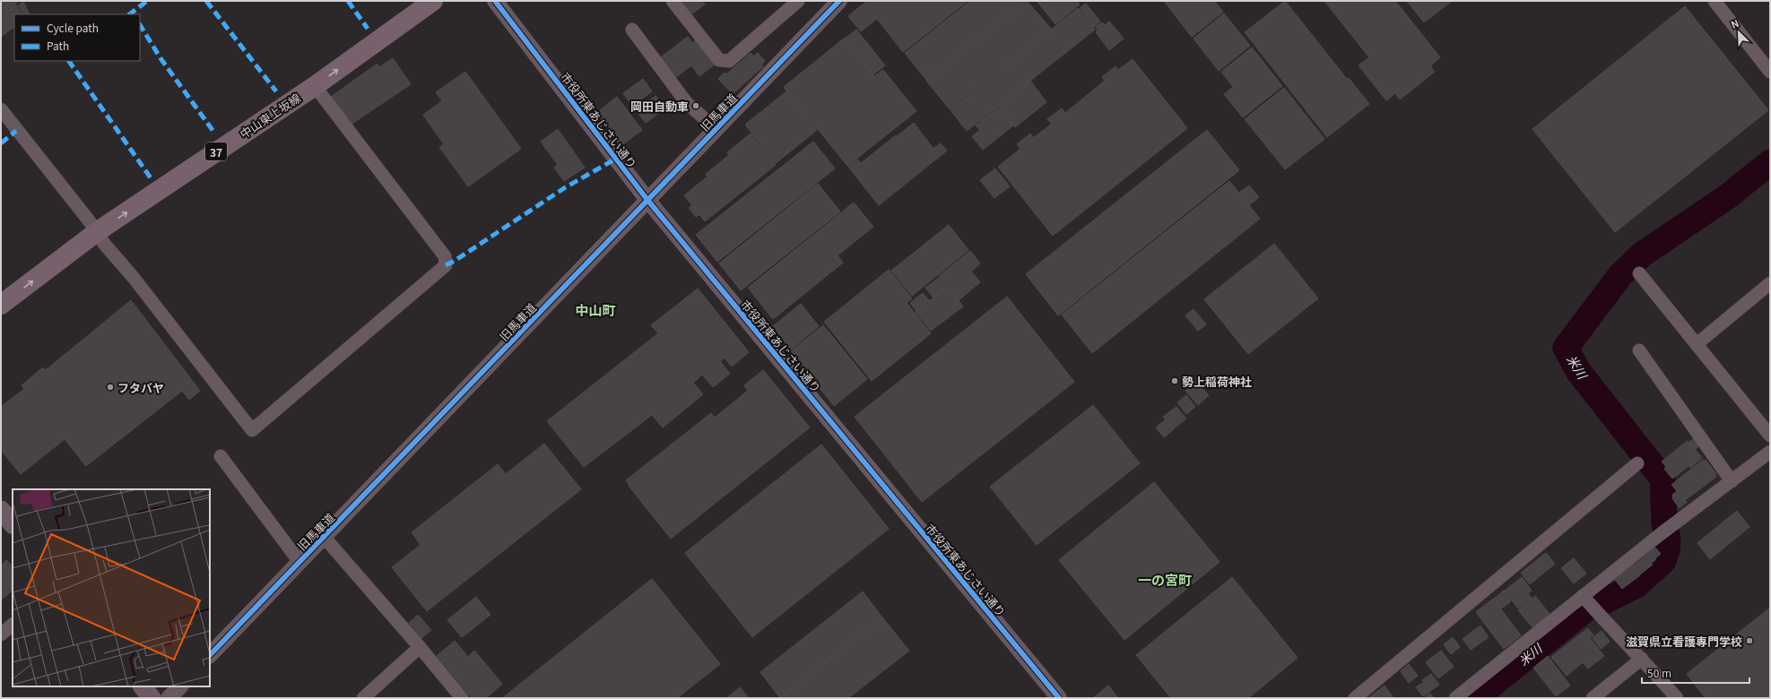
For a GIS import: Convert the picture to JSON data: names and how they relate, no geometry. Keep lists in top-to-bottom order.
{
  "streets": {
    "main road": ["中山東上坂線", "37"],
    "street": ["旧馬車道", "市役所東あじさい通り"]
  },
  "crossings": [
    ["旧馬車道", "市役所東あじさい通り"]
  ],
  "one_way": ["中山東上坂線"],
  "districts": ["中山町", "一の宮町"],
  "water": ["米川"],
  "places": [
    "岡田自動車",
    "勢上稲荷神社",
    "フタバヤ",
    "滋賀県立看護専門学校"
  ],
  "legend": ["Cycle path", "Path"],
  "scale_bar": "50 m",
  "north": "top left"
}
